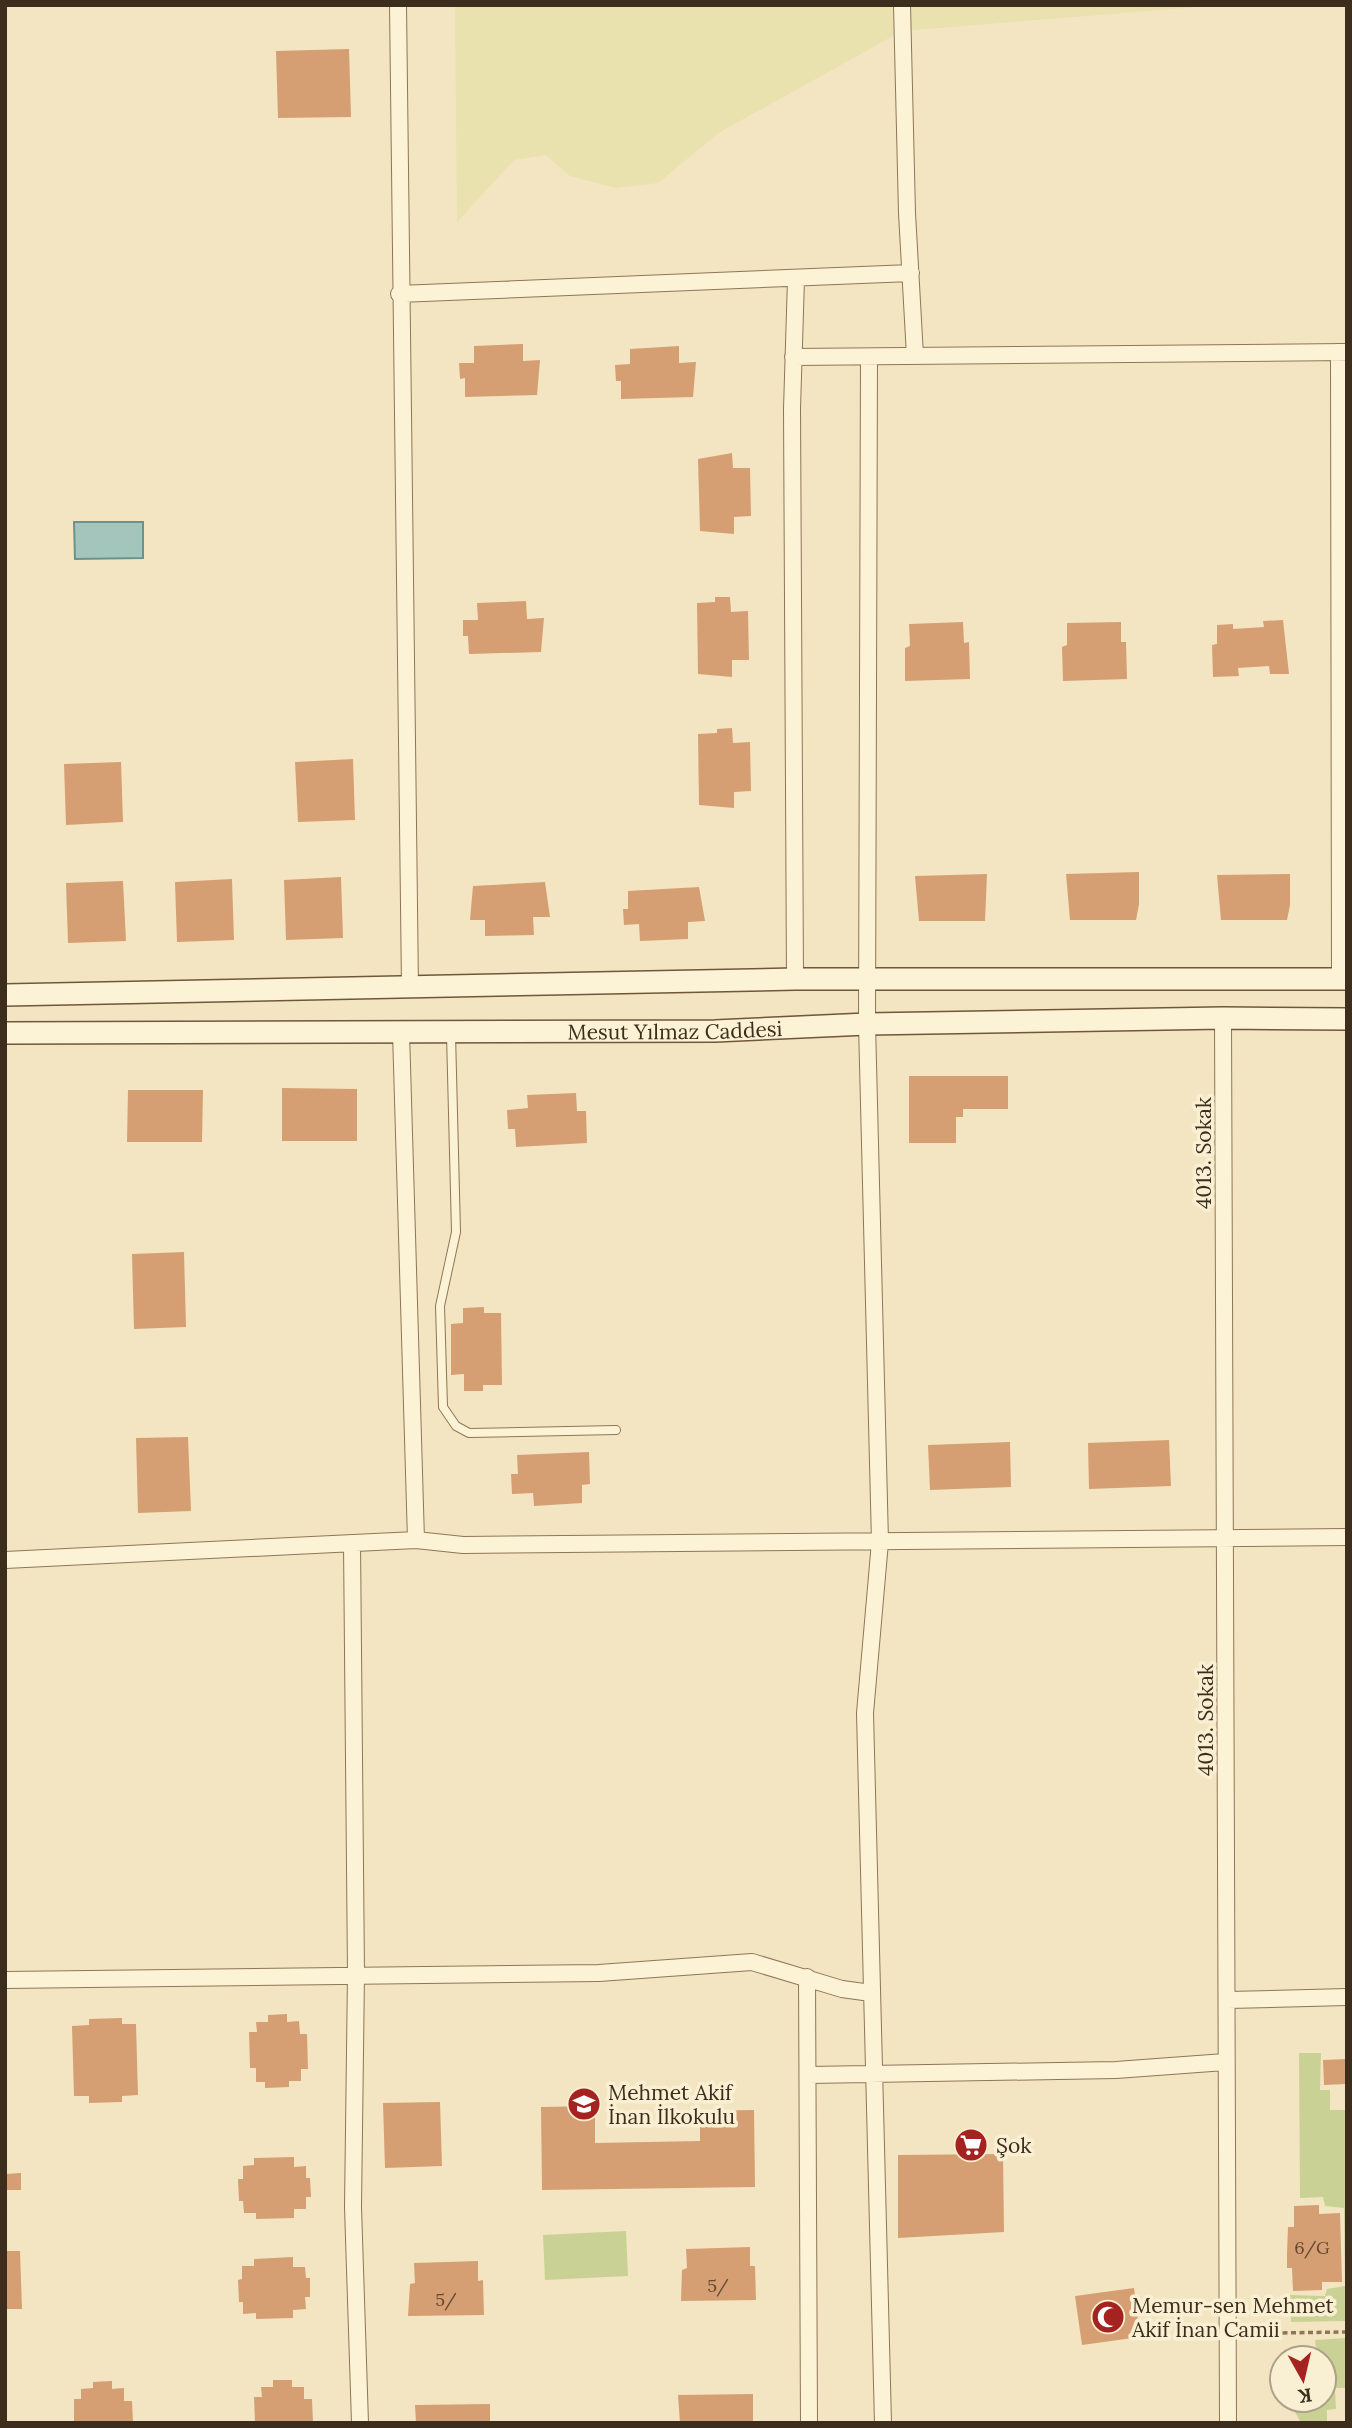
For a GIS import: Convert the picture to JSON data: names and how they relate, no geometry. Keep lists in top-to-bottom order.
{
  "streets": {
    "main road": ["Mesut Yılmaz Caddesi"],
    "street": ["4013. Sokak"]
  },
  "crossings": [
    ["Mesut Yılmaz Caddesi", "4013. Sokak"]
  ],
  "places": {
    "school or university": ["Mehmet Akif İnan İlkokulu"],
    "supermarket": ["Şok"],
    "mosque": ["Memur-sen Mehmet Akif İnan Camii"]
  },
  "house_numbers": ["6/G", "5/", "5/"],
  "north": "bottom"
}
